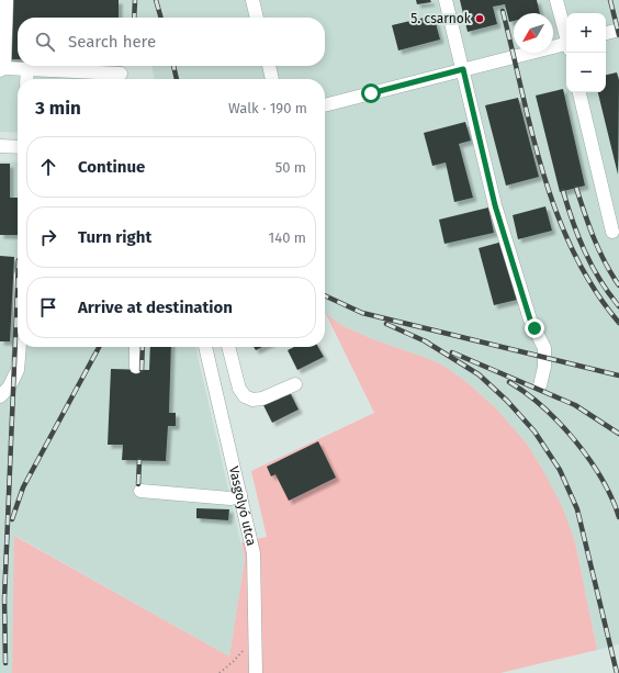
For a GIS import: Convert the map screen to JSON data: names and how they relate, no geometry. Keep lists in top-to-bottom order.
{
  "streets": {
    "street": ["Vasgolyó utca"]
  },
  "places": ["5. csarnok"],
  "north": "bottom left",
  "page": {
    "map_buttons": ["+", "−"],
    "search": "Search here",
    "heading": ["3 min", "Walk · 190 m"],
    "list": [
      ["Continue", "50 m"],
      ["Turn right", "140 m"],
      "Arrive at destination"
    ]
  }
}
